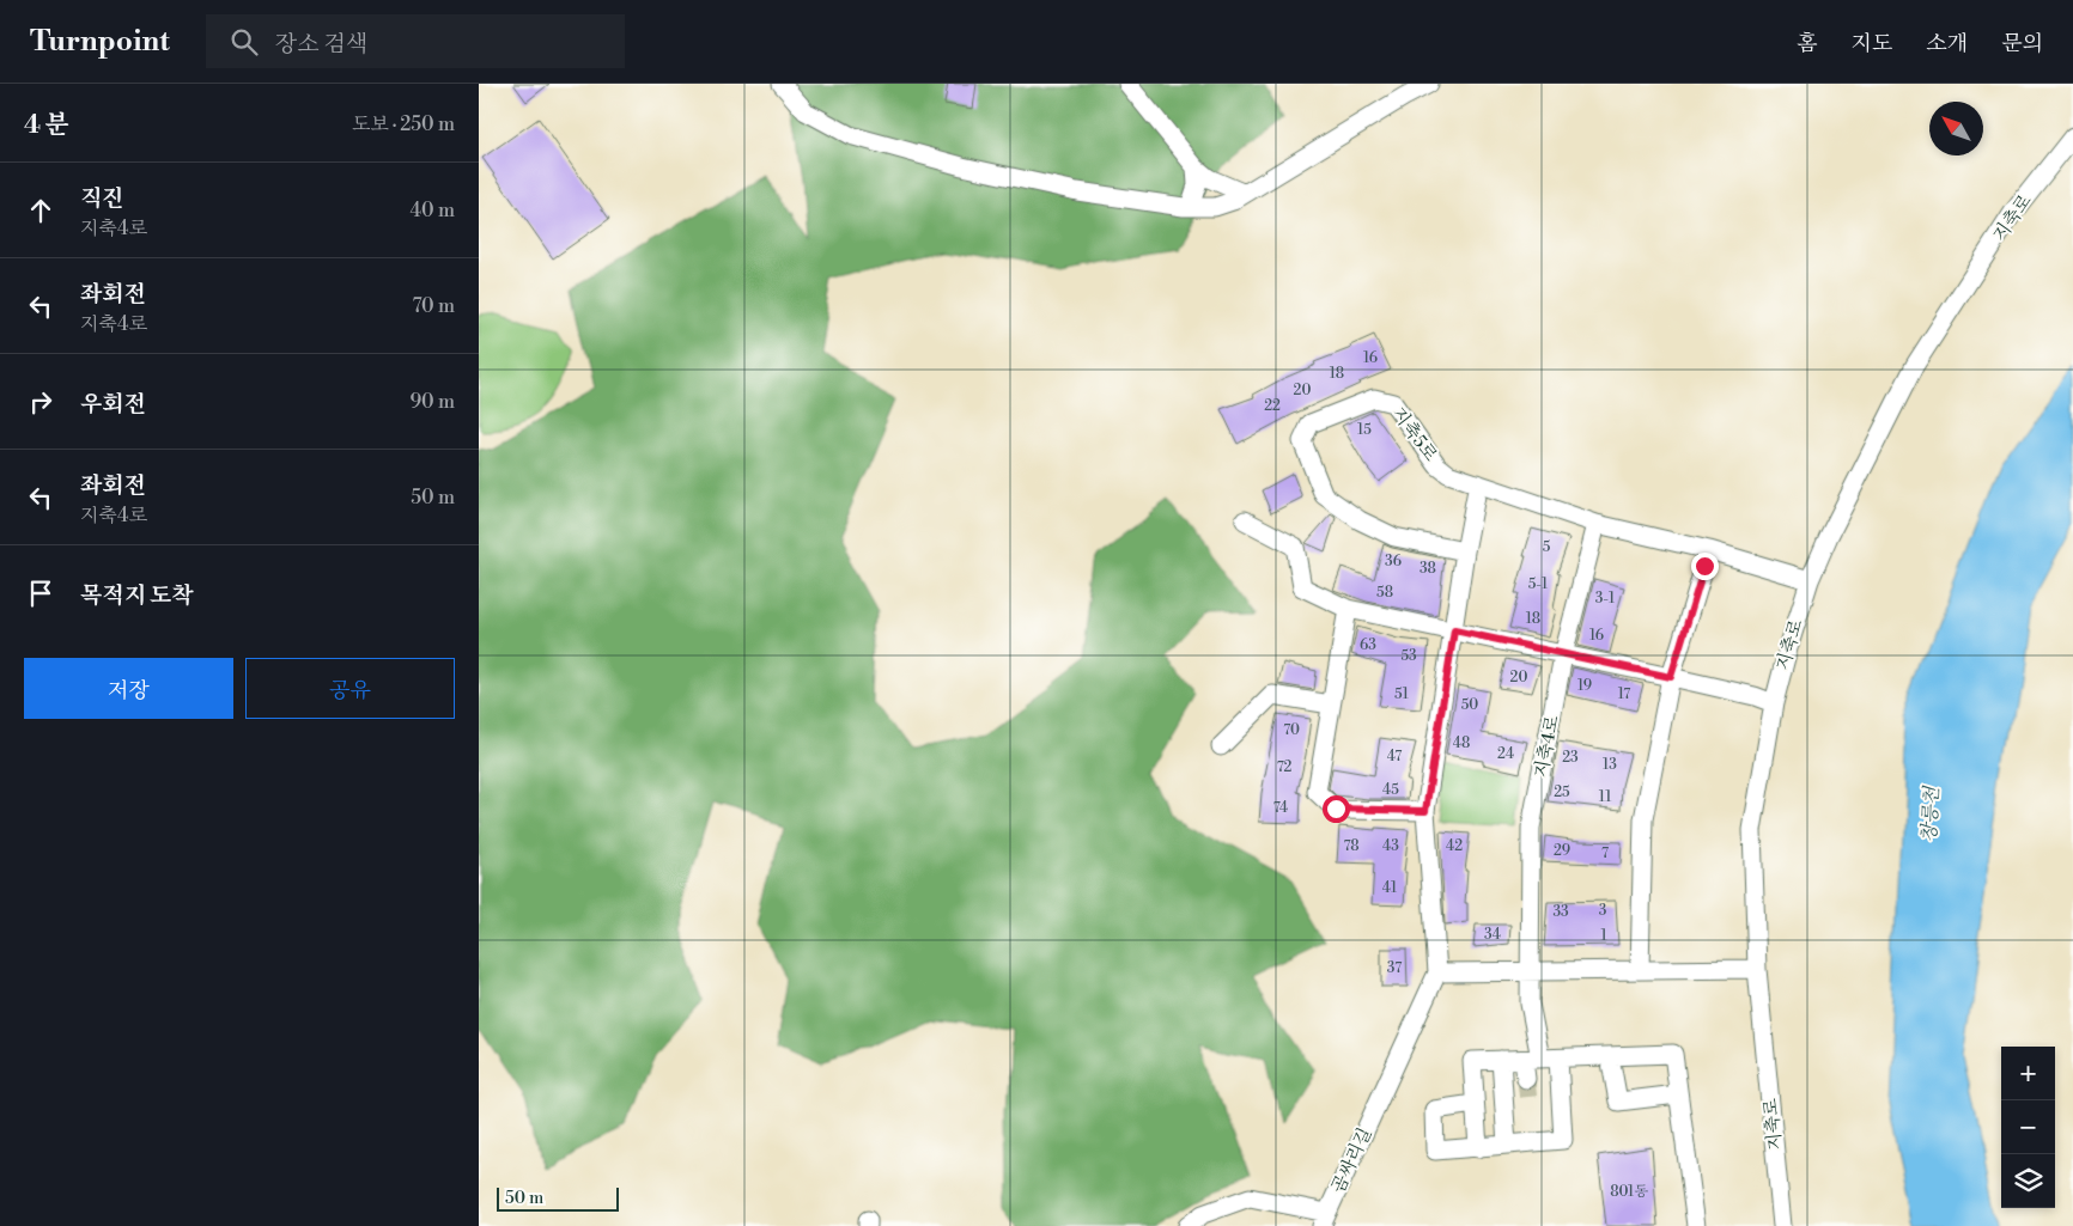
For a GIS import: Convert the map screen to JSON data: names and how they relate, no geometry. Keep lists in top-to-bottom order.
{
  "streets": {
    "street": [
      "지축로",
      "지축5로",
      "지축4로",
      "곰싸리길"
    ]
  },
  "crossings": [
    ["지축로", "지축5로"],
    ["지축5로", "지축4로"]
  ],
  "water": ["창릉천"],
  "house_numbers": [
    "16",
    "18",
    "20",
    "22",
    "15",
    "5",
    "36",
    "38",
    "5-1",
    "58",
    "3-1",
    "18",
    "16",
    "63",
    "53",
    "20",
    "19",
    "51",
    "17",
    "50",
    "70",
    "48",
    "24",
    "47",
    "23",
    "13",
    "72",
    "45",
    "25",
    "11",
    "74",
    "78",
    "43",
    "42",
    "29",
    "7",
    "41",
    "3",
    "33",
    "34",
    "1",
    "37",
    "801동"
  ],
  "scale_bar": "50 m",
  "north": "top left",
  "page": {
    "header": "Turnpoint",
    "search": "장소 검색",
    "nav": [
      "홈",
      "지도",
      "소개",
      "문의"
    ],
    "heading": ["4 분", "도보 · 250 m"],
    "list": [
      ["직진", "지축4로", "40 m"],
      ["좌회전", "지축4로", "70 m"],
      ["우회전", "90 m"],
      ["좌회전", "지축4로", "50 m"],
      "목적지 도착"
    ],
    "buttons": ["저장", "공유"],
    "map_buttons": ["+", "−"],
    "scale": "50 m"
  }
}
